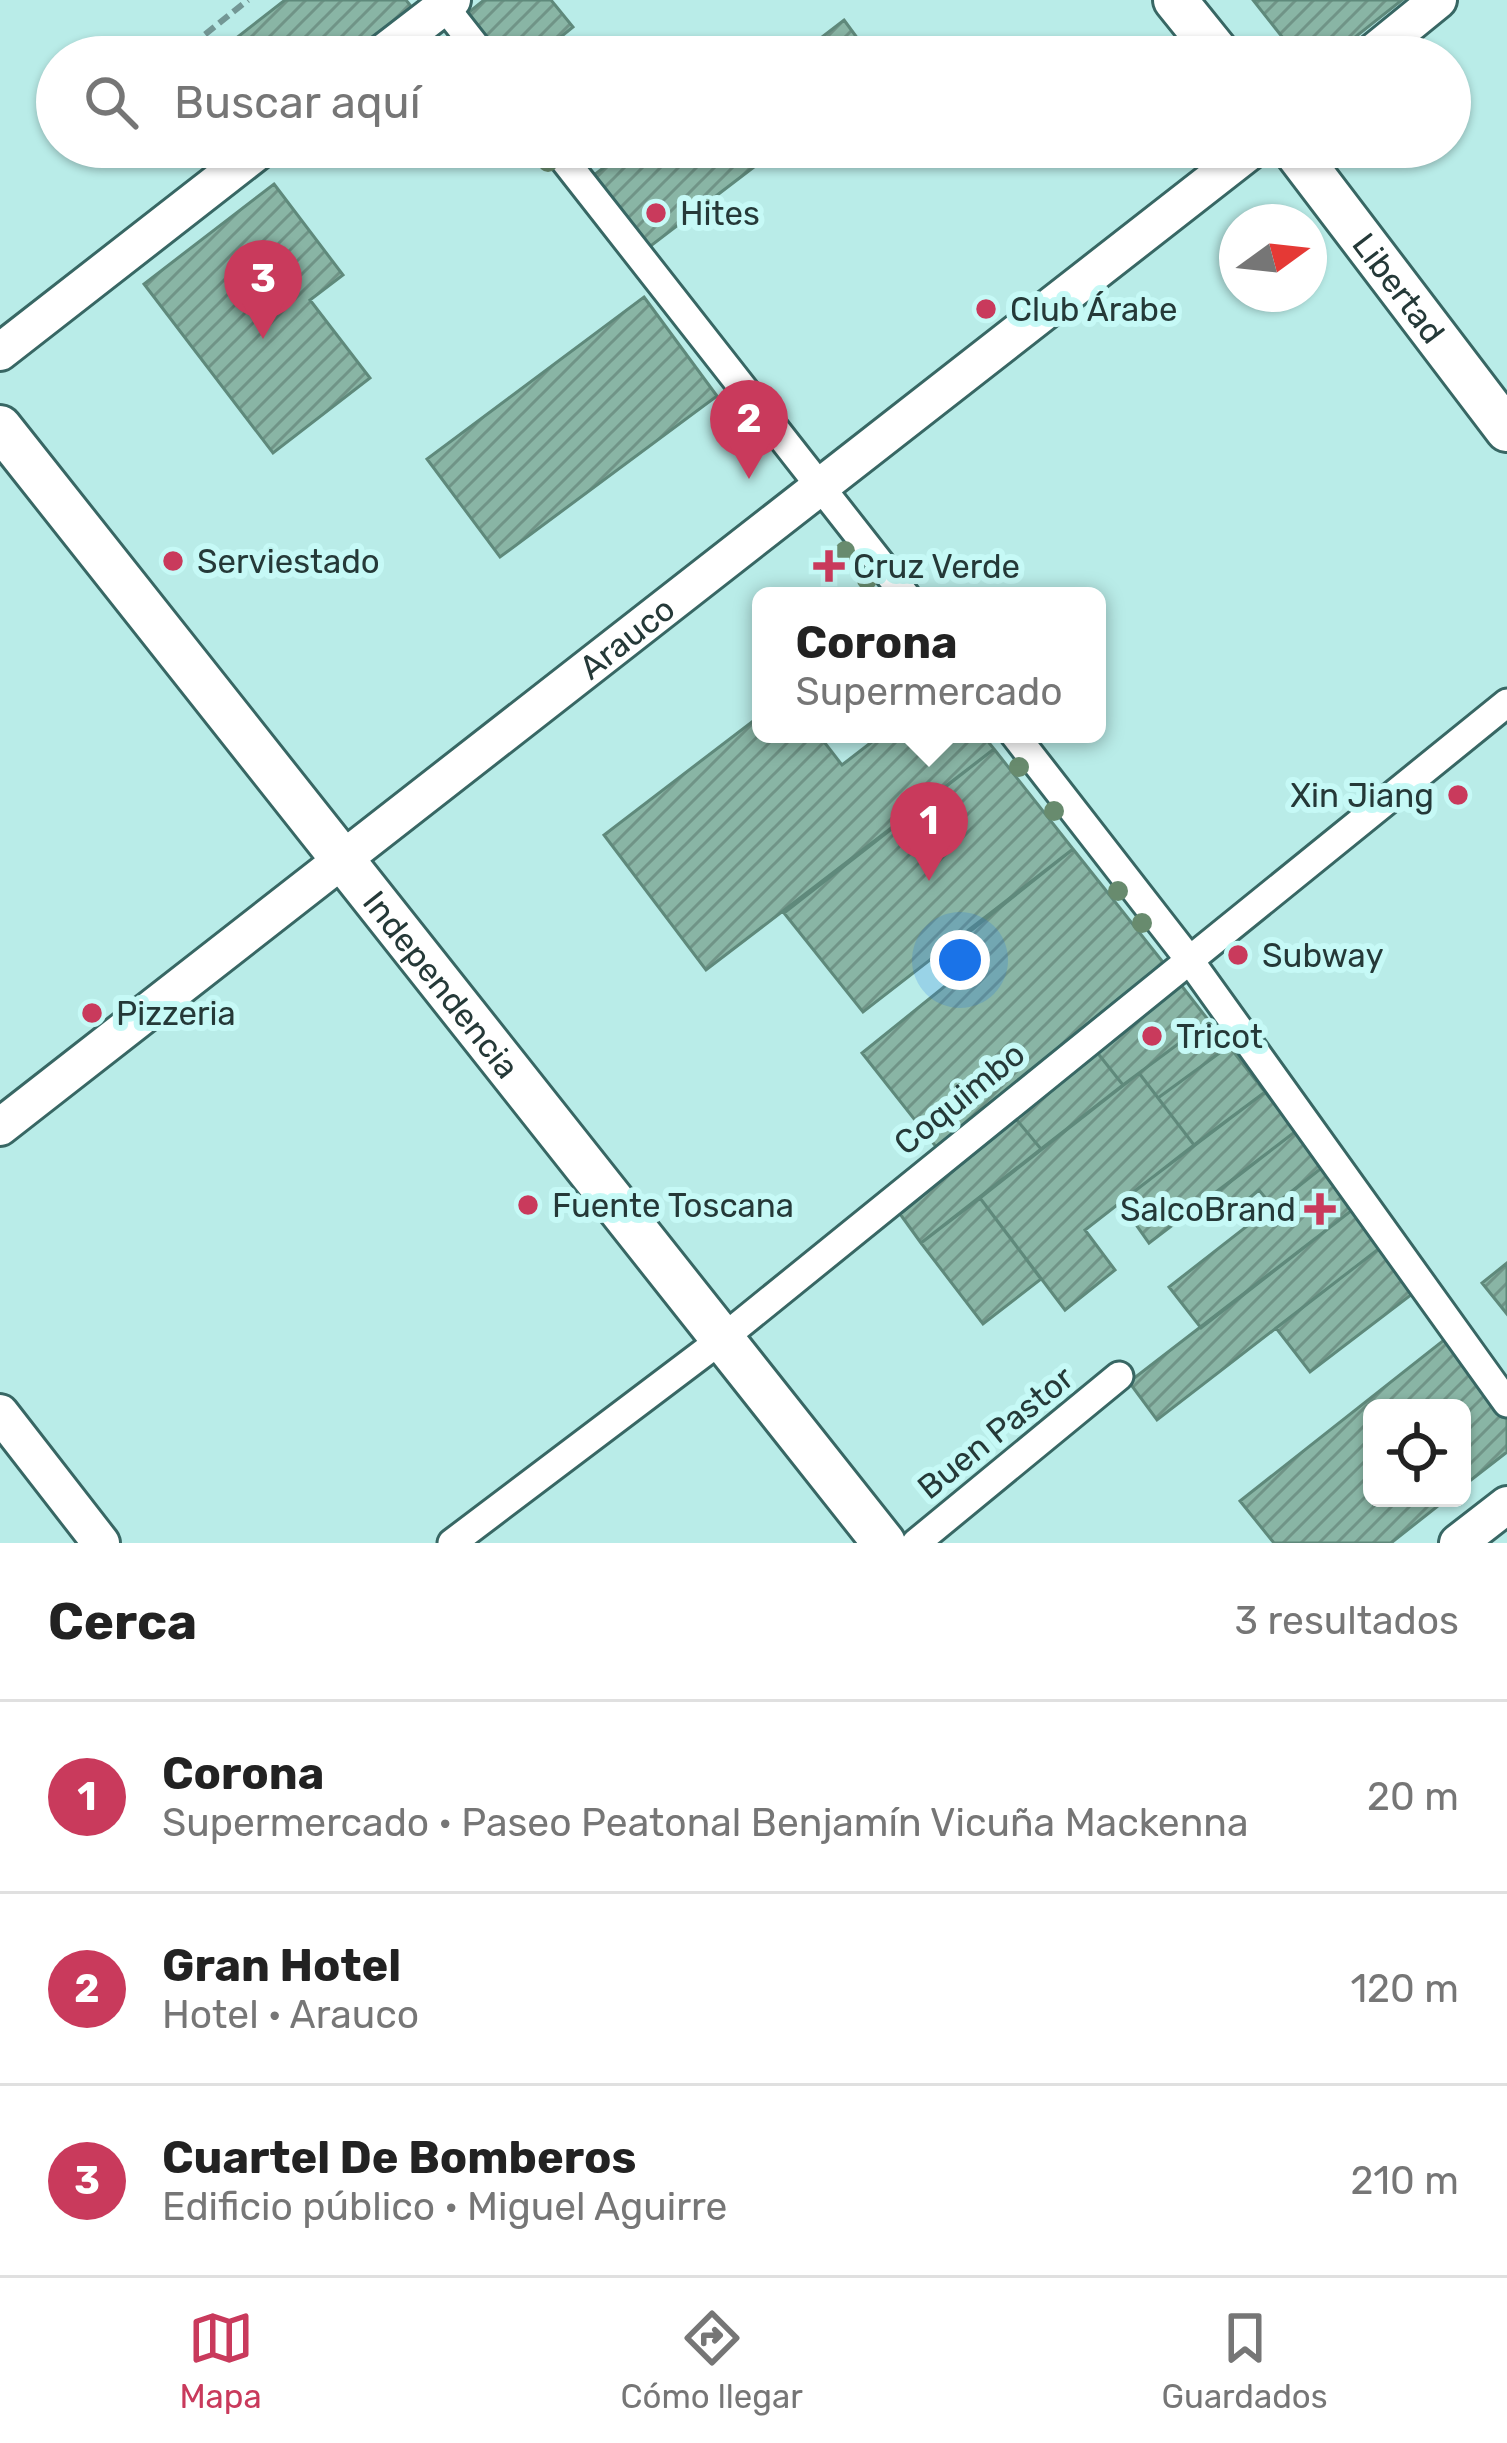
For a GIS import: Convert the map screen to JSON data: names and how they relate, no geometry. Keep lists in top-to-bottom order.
{
  "streets": {
    "main road": ["Libertad", "Independencia"],
    "street": ["Arauco", "Coquimbo", "Buen Pastor"]
  },
  "crossings": [
    ["Arauco", "Independencia"],
    ["Independencia", "Coquimbo"]
  ],
  "places": {
    "other": [
      "Hites",
      "Club Árabe",
      "Serviestado",
      "Xin Jiang",
      "Subway",
      "Pizzeria",
      "Tricot",
      "Fuente Toscana"
    ],
    "health": ["Cruz Verde", "SalcoBrand"]
  },
  "north": "right",
  "page": {
    "search": "Buscar aquí",
    "pins": ["3", "2", "1"],
    "popup": ["Corona", "Supermercado"],
    "heading": ["Cerca", "3 resultados"],
    "list": [
      {
        "mark": "1",
        "name": "Corona",
        "note": "Supermercado · Paseo Peatonal Benjamín Vicuña Mackenna",
        "value": "20 m"
      },
      {
        "mark": "2",
        "name": "Gran Hotel",
        "note": "Hotel · Arauco",
        "value": "120 m"
      },
      {
        "mark": "3",
        "name": "Cuartel De Bomberos",
        "note": "Edificio público · Miguel Aguirre",
        "value": "210 m"
      }
    ],
    "nav": ["Mapa", "Cómo llegar", "Guardados"]
  }
}
